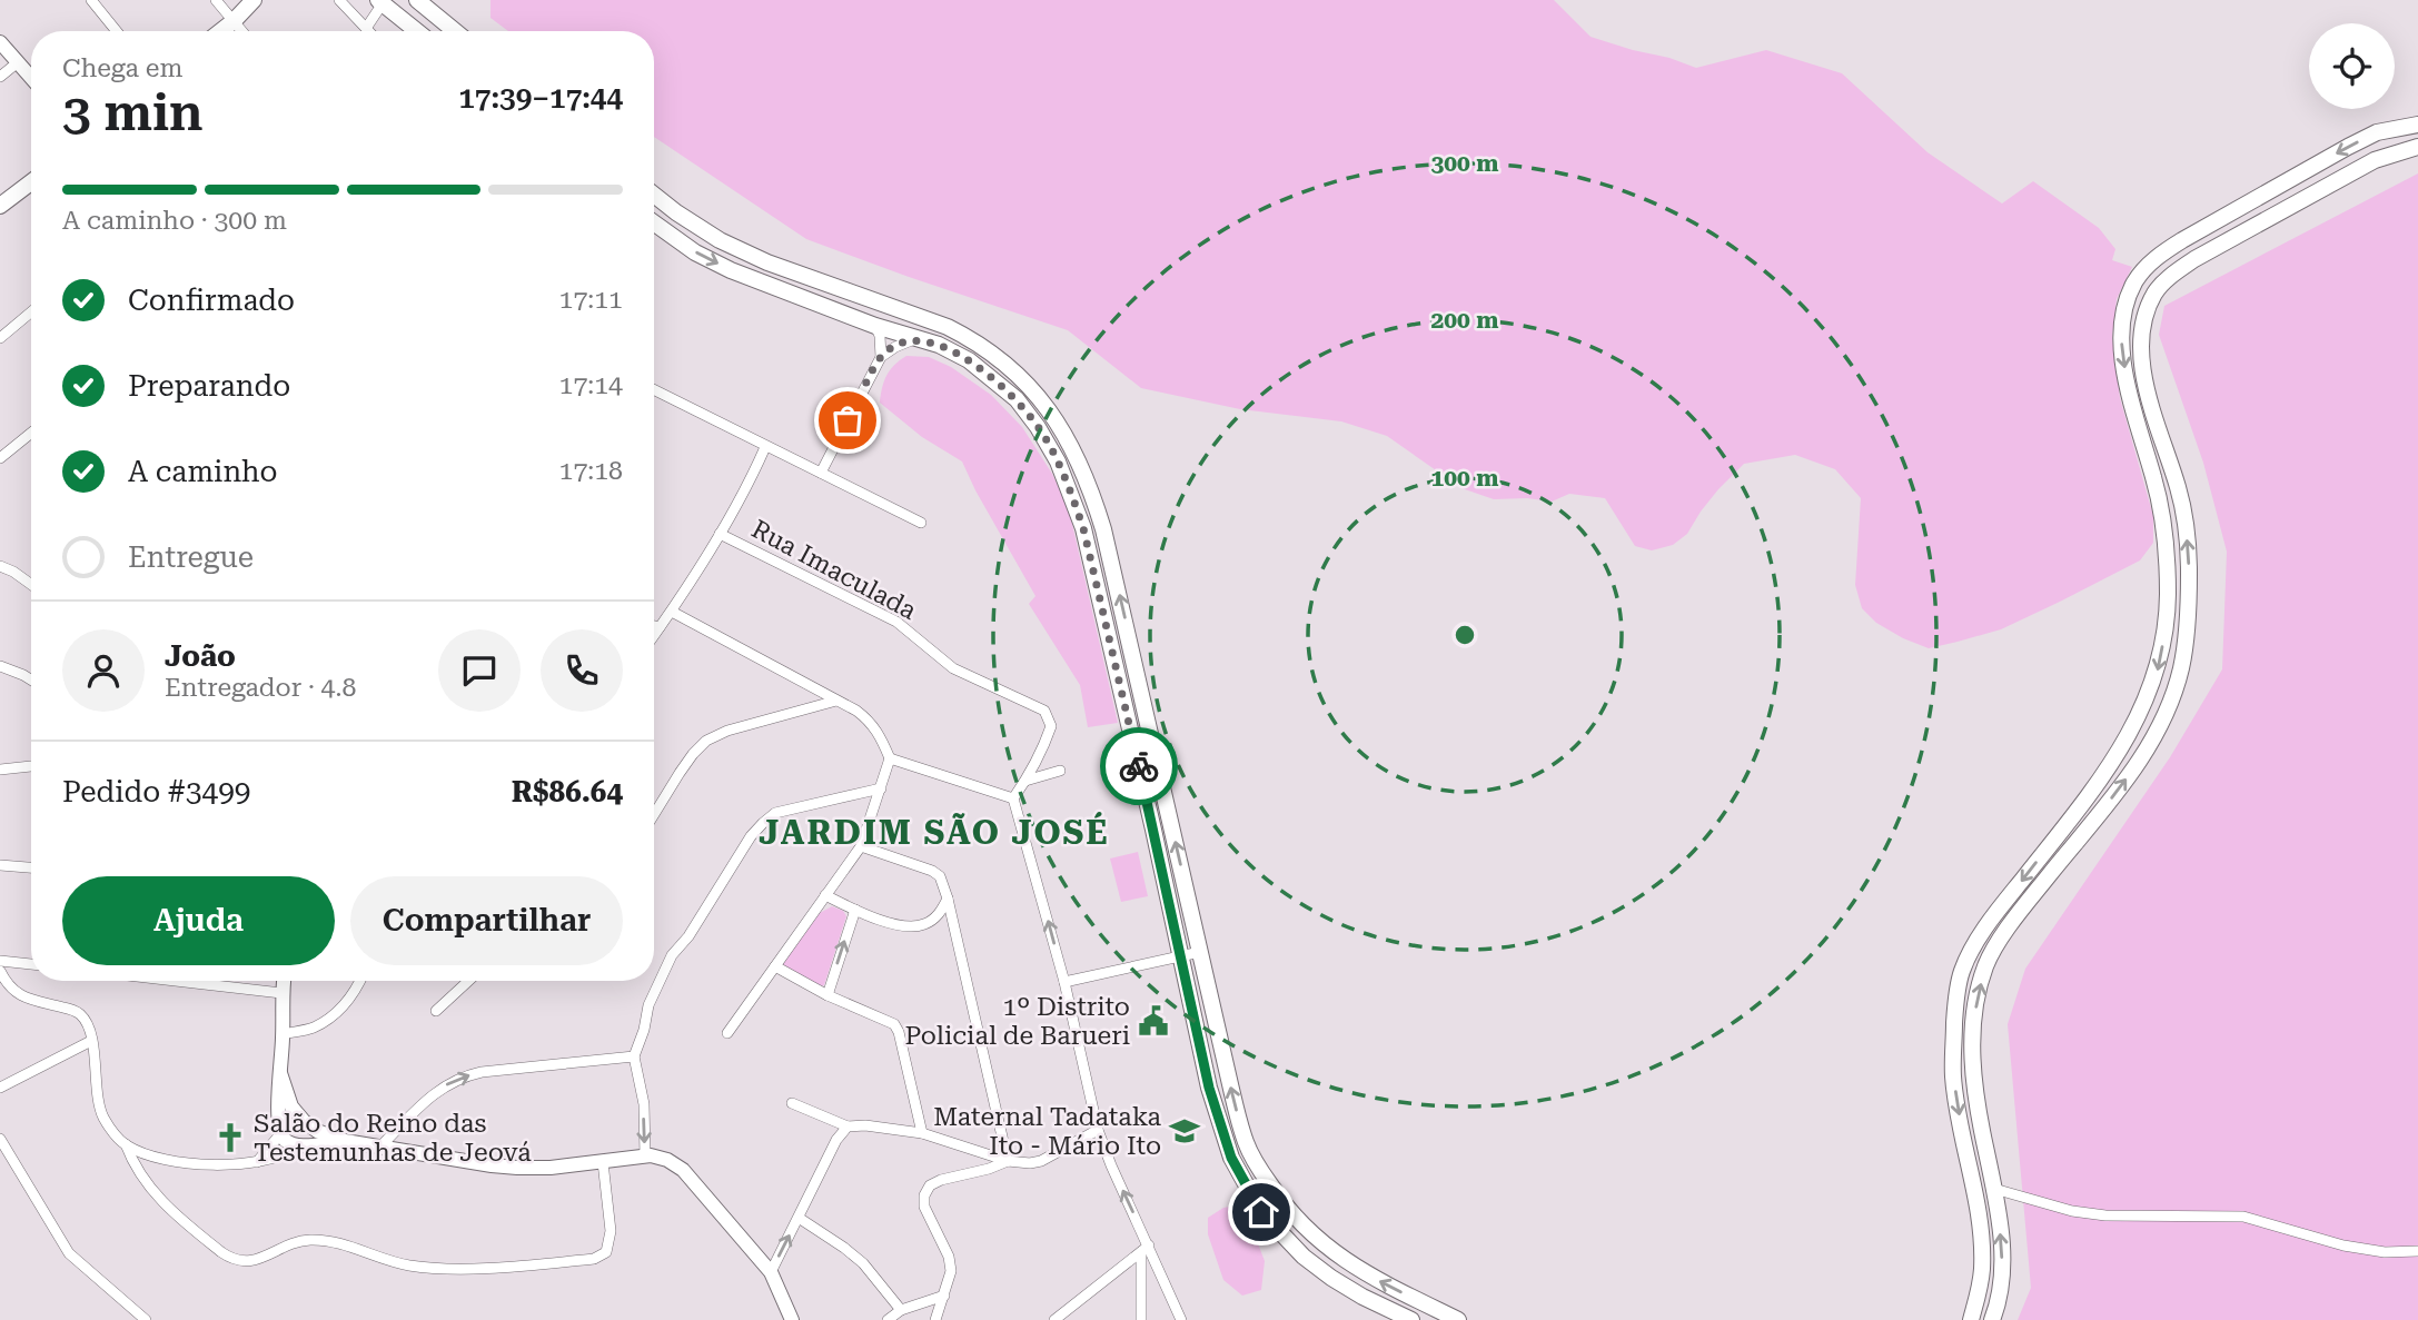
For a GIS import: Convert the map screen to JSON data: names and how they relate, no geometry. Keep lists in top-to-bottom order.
{
  "streets": {
    "street": ["Rua Imaculada"]
  },
  "districts": ["JARDIM SÃO JOSÉ"],
  "places": {
    "public building": ["1º Distrito Policial de Barueri"],
    "school or university": ["Maternal Tadataka Ito - Mário Ito"],
    "church": ["Salão do Reino das Testemunhas de Jeová"]
  },
  "page": {
    "heading": ["3 min", "Chega em", "17:39–17:44"],
    "panel": [
      "João",
      "Entregador · 4.8",
      "Pedido #3499",
      "R$86.64"
    ],
    "bar": "A caminho · 300 m",
    "list": [
      ["Confirmado", "17:11"],
      ["Preparando", "17:14"],
      ["A caminho", "17:18"],
      "Entregue"
    ],
    "buttons": ["Ajuda", "Compartilhar"]
  },
  "rings": ["300 m", "200 m", "100 m"]
}
